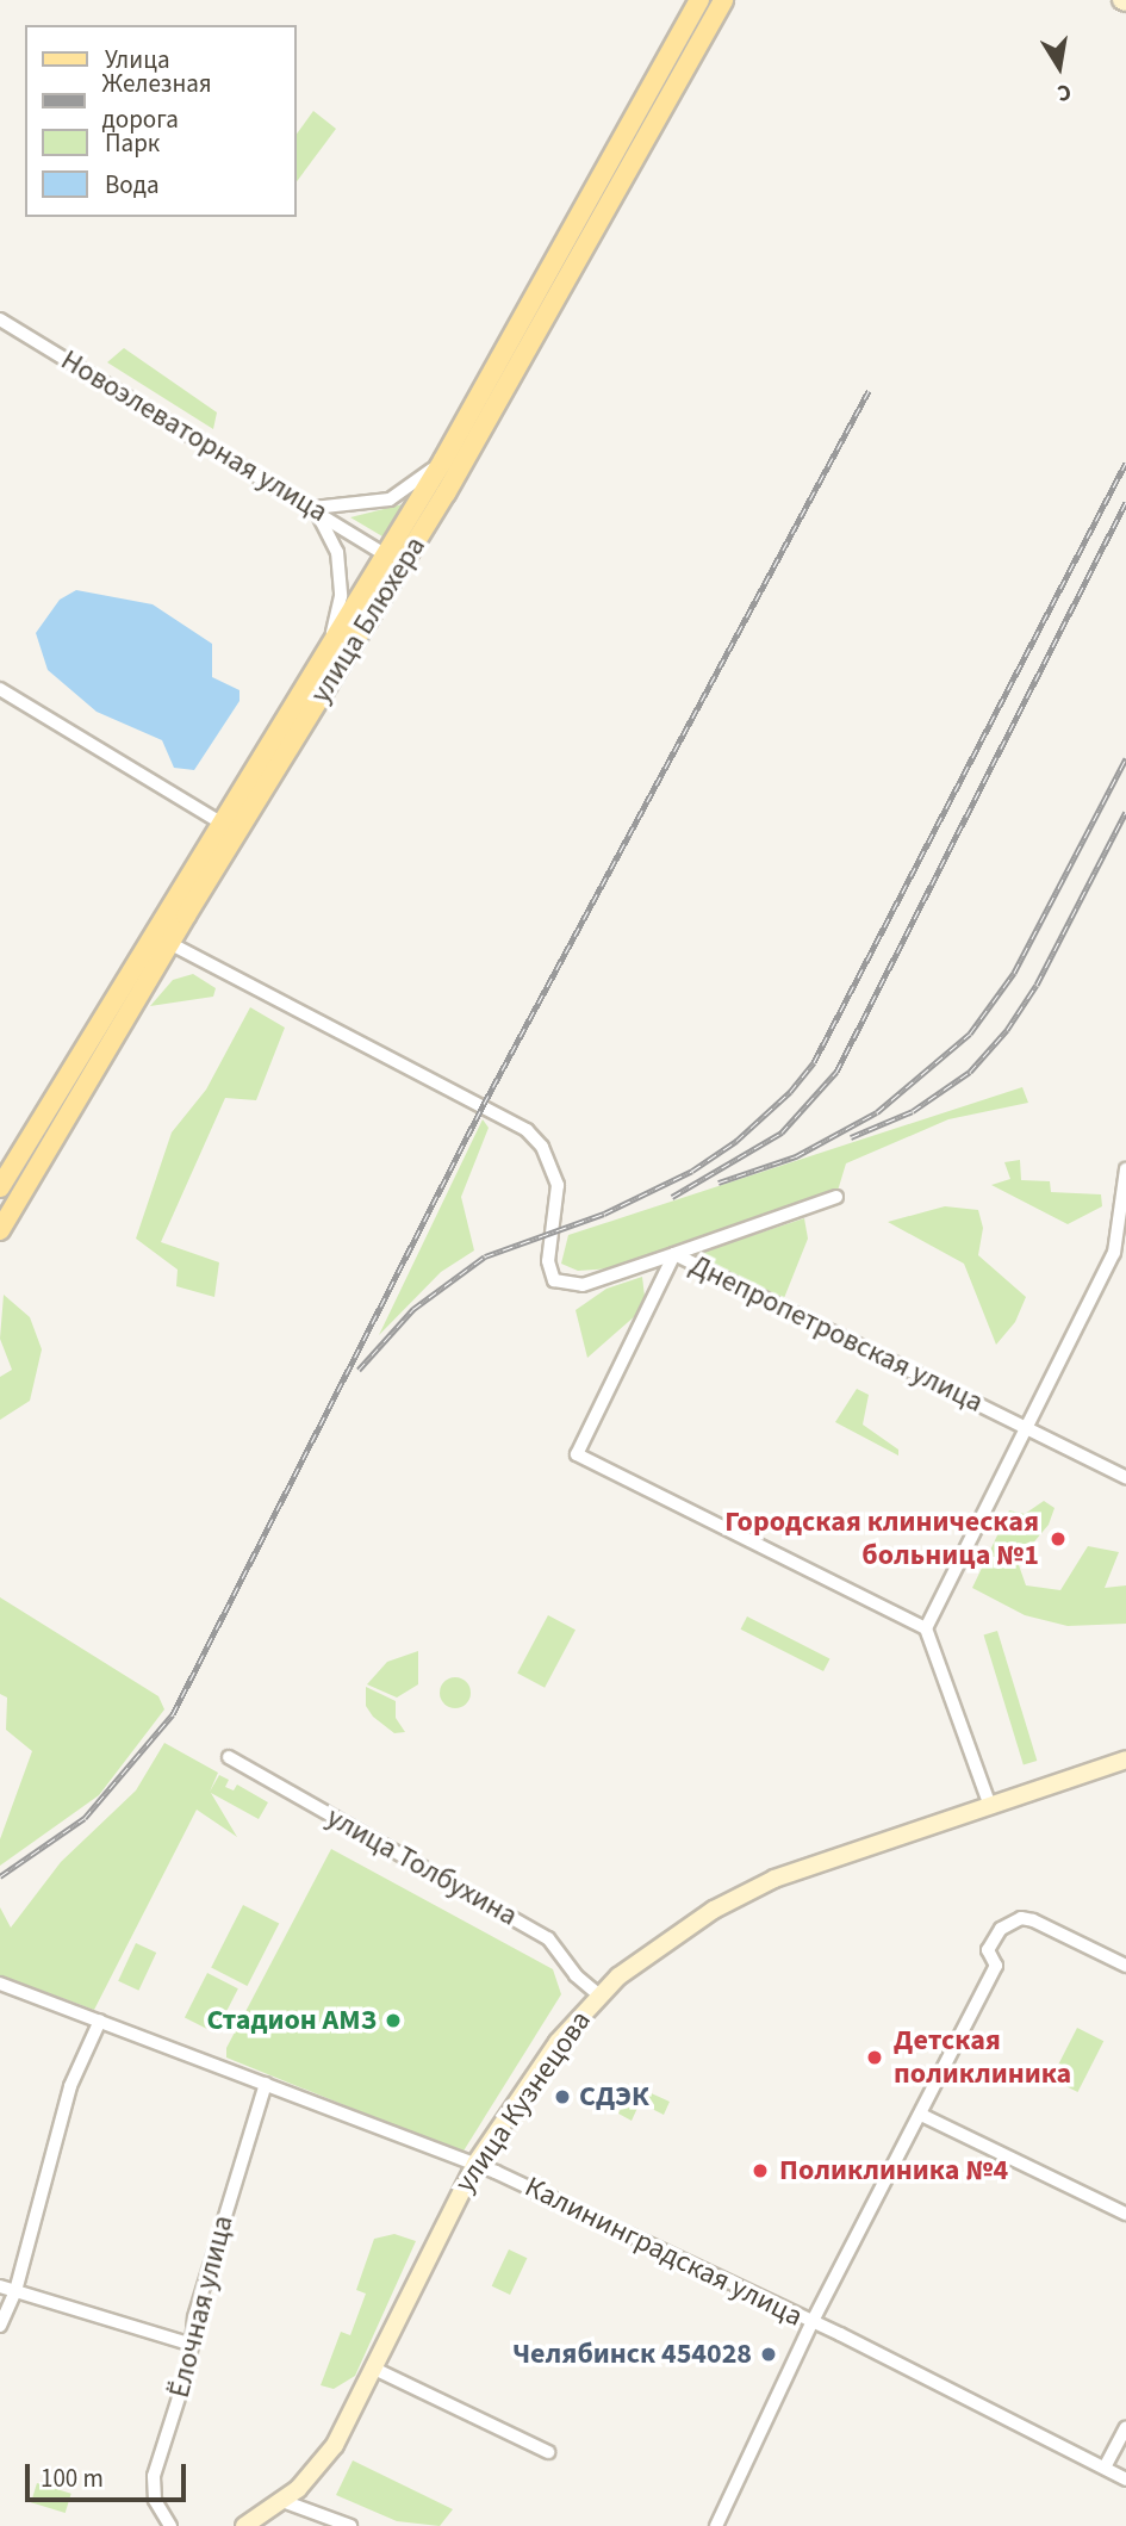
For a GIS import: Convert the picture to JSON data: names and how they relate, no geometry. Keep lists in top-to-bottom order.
{
  "streets": {
    "main road": ["улица Блюхера"],
    "street": [
      "Новоэлеваторная улица",
      "Днепропетровская улица",
      "улица Толбухина",
      "улица Кузнецова",
      "Калининградская улица",
      "Ёлочная улица"
    ]
  },
  "crossings": [
    ["Новоэлеваторная улица", "улица Блюхера"],
    ["улица Блюхера", "Днепропетровская улица"],
    ["улица Толбухина", "улица Кузнецова"],
    ["улица Кузнецова", "Калининградская улица"],
    ["Калининградская улица", "Ёлочная улица"]
  ],
  "places": [
    "Городская клиническая больница №1",
    "Стадион АМЗ",
    "Детская поликлиника",
    "СДЭК",
    "Поликлиника №4",
    "Челябинск 454028"
  ],
  "legend": [
    "Улица",
    "Железная дорога",
    "Парк",
    "Вода"
  ],
  "scale_bar": "100 m",
  "north": "bottom"
}
